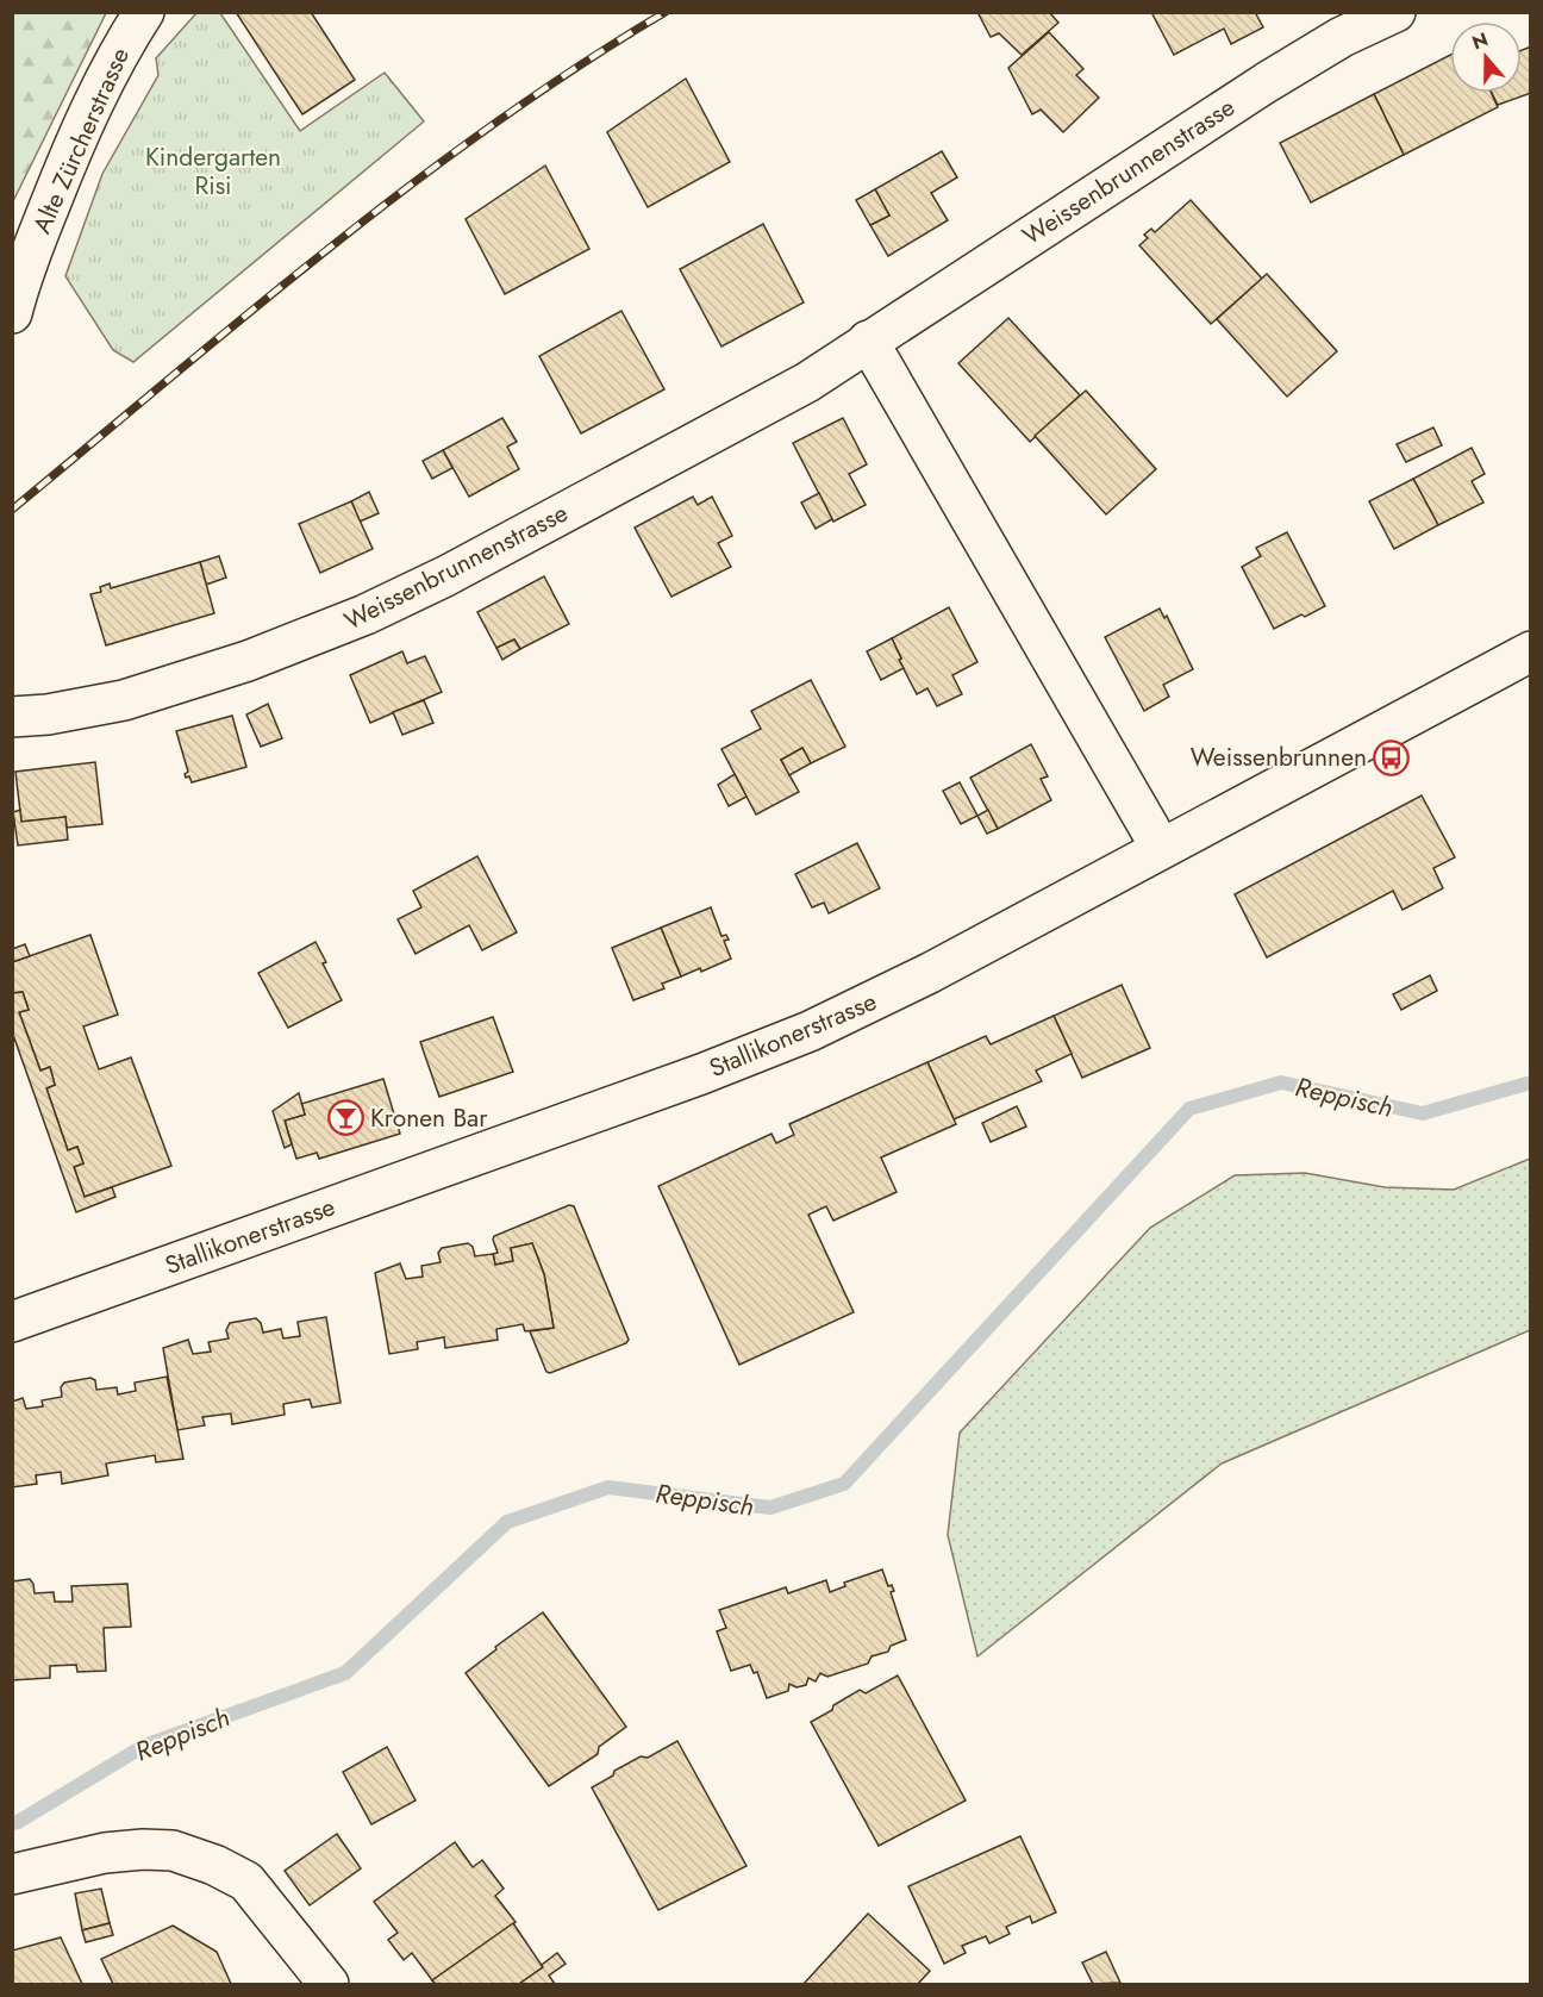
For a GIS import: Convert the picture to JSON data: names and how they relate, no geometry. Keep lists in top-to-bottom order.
{
  "streets": {
    "street": ["Alte Zürcherstrasse", "Weissenbrunnenstrasse", "Stallikonerstrasse"]
  },
  "water": ["Reppisch"],
  "parks": ["Kindergarten Risi"],
  "places": {
    "bus stop": ["Weissenbrunnen"],
    "bar": ["Kronen Bar"]
  },
  "north": "top"
}
